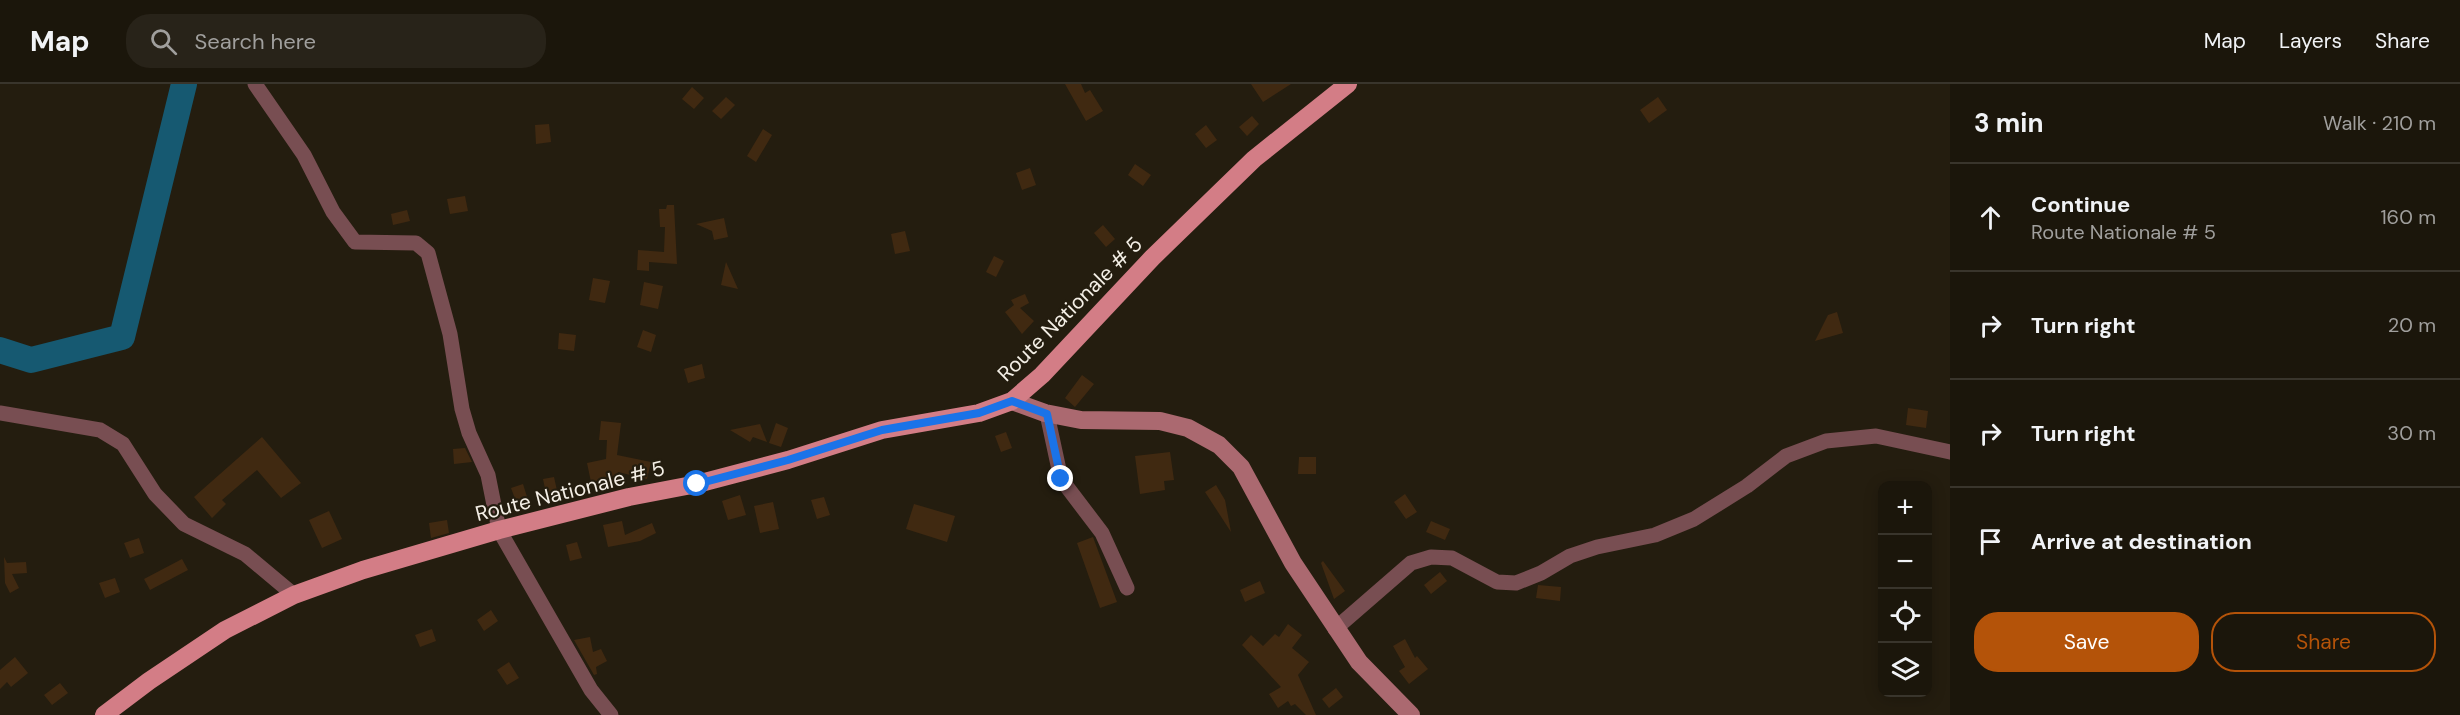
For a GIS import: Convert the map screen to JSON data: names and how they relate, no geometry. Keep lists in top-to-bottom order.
{
  "streets": {
    "main road": ["Route Nationale # 5"]
  },
  "page": {
    "header": "Map",
    "search": "Search here",
    "nav": ["Map", "Layers", "Share"],
    "heading": ["3 min", "Walk · 210 m"],
    "list": [
      ["Continue", "Route Nationale # 5", "160 m"],
      ["Turn right", "20 m"],
      ["Turn right", "30 m"],
      "Arrive at destination"
    ],
    "map_buttons": ["+", "−"],
    "buttons": ["Save", "Share"]
  }
}
